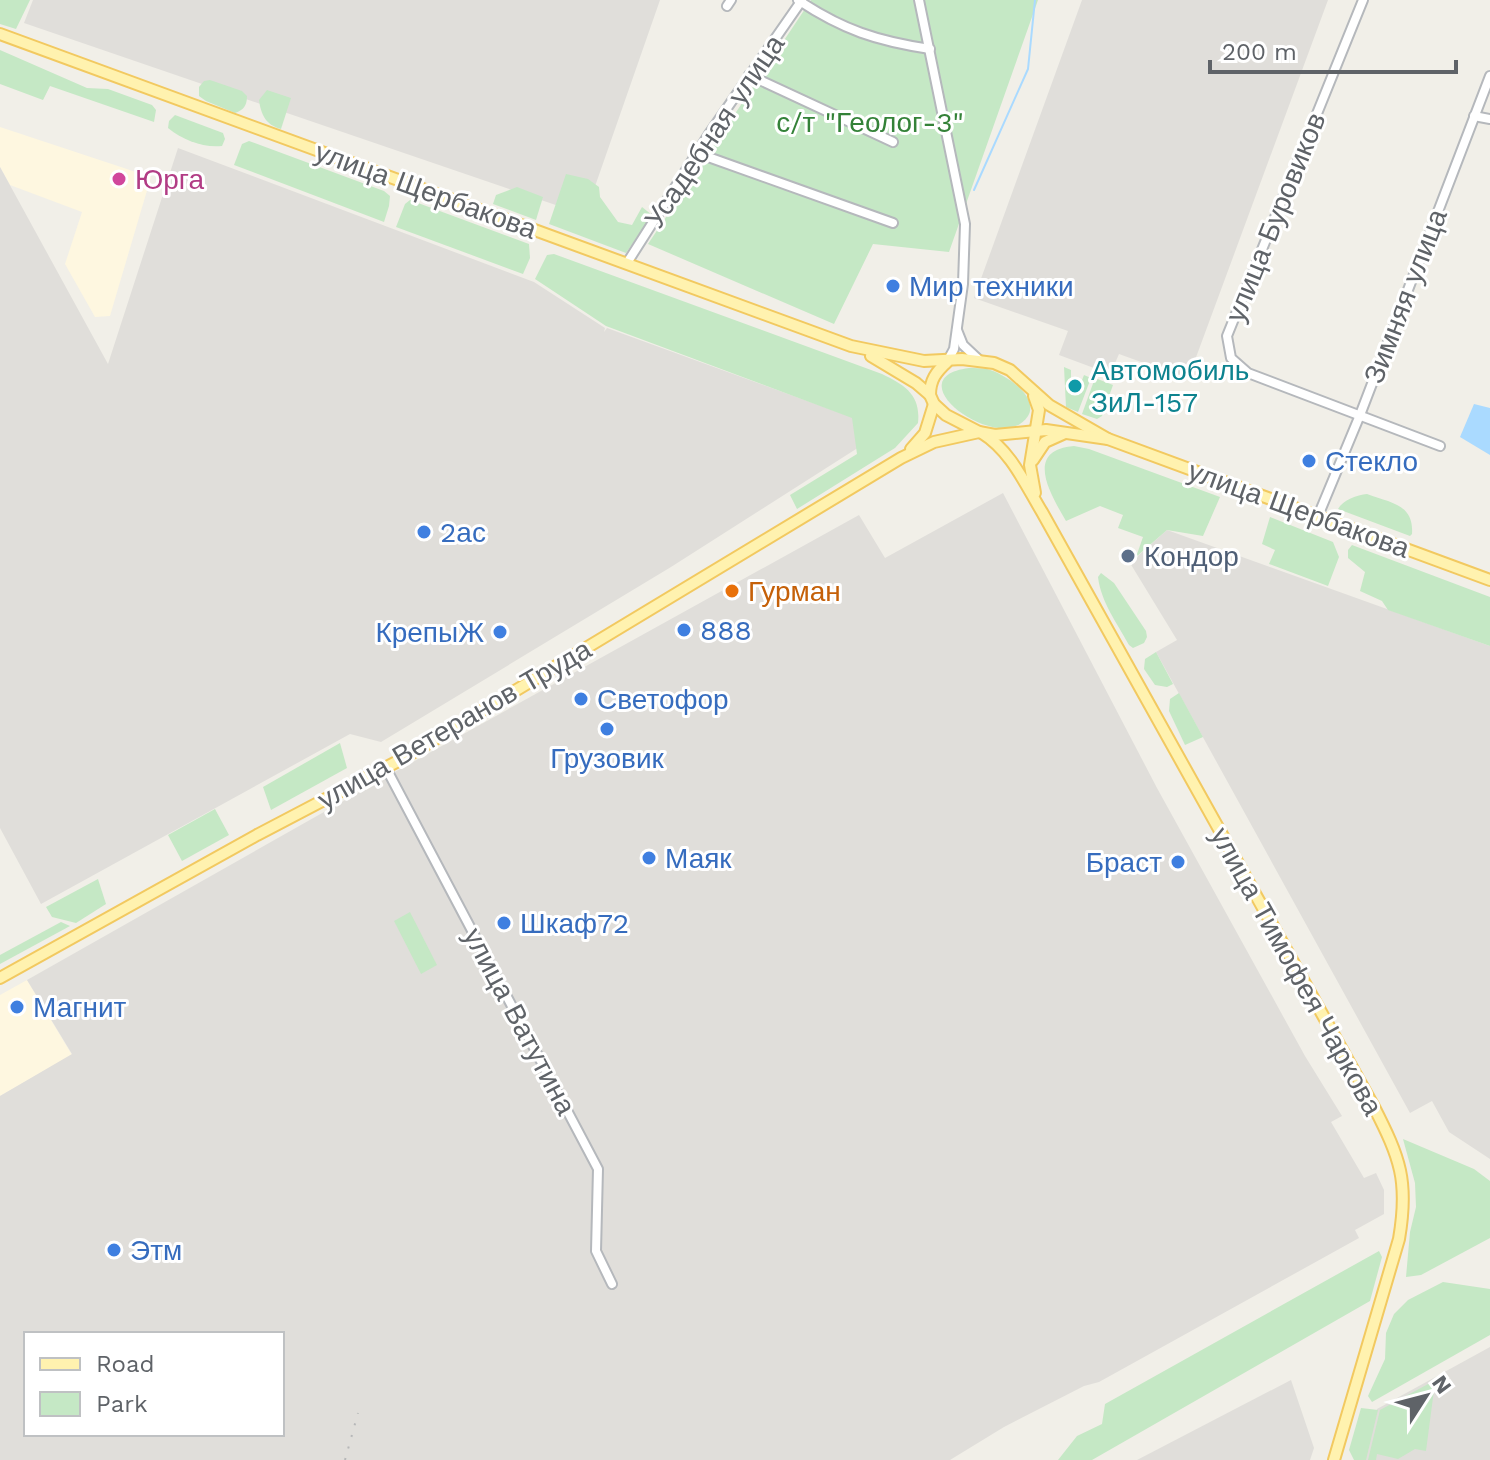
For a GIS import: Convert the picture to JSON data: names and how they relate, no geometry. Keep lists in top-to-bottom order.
{
  "streets": {
    "main road": ["улица Щербакова", "улица Ветеранов Труда", "улица Тимофея Чаркова"],
    "street": [
      "Усадебная улица",
      "улица Буровиков",
      "Зимняя улица",
      "улица Ватутина"
    ]
  },
  "crossings": [
    ["Усадебная улица", "улица Щербакова"],
    ["улица Щербакова", "Зимняя улица"],
    ["улица Буровиков", "Зимняя улица"],
    ["улица Ветеранов Труда", "улица Ватутина"]
  ],
  "parks": ["с/т \"Геолог-3\""],
  "places": [
    "Юрга",
    "Мир техники",
    "Автомобиль ЗиЛ-157",
    "Стекло",
    "2ас",
    "Кондор",
    "Гурман",
    "888",
    "КрепыЖ",
    "Светофор",
    "Грузовик",
    "Маяк",
    "Браст",
    "Шкаф72",
    "Магнит",
    "Этм"
  ],
  "legend": ["Road", "Park"],
  "scale_bar": "200 m",
  "north": "top right"
}
